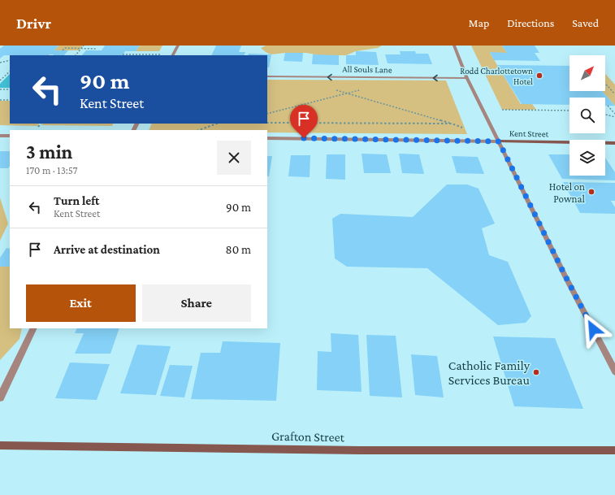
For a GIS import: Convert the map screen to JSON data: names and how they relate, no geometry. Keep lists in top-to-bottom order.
{
  "streets": {
    "street": ["All Souls Lane", "Kent Street", "Grafton Street"]
  },
  "one_way": ["All Souls Lane"],
  "places": ["Rodd Charlottetown Hotel", "Hotel on Pownal", "Catholic Family Services Bureau"],
  "north": "top right",
  "page": {
    "header": "Drivr",
    "nav": ["Map", "Directions", "Saved"],
    "turn": ["90 m", "Kent Street"],
    "heading": ["3 min", "170 m · 13:57"],
    "list": [
      {
        "name": "Turn left",
        "note": "Kent Street",
        "value": "90 m"
      },
      {
        "name": "Arrive at destination",
        "value": "80 m"
      }
    ],
    "buttons": ["Exit", "Share"]
  }
}
